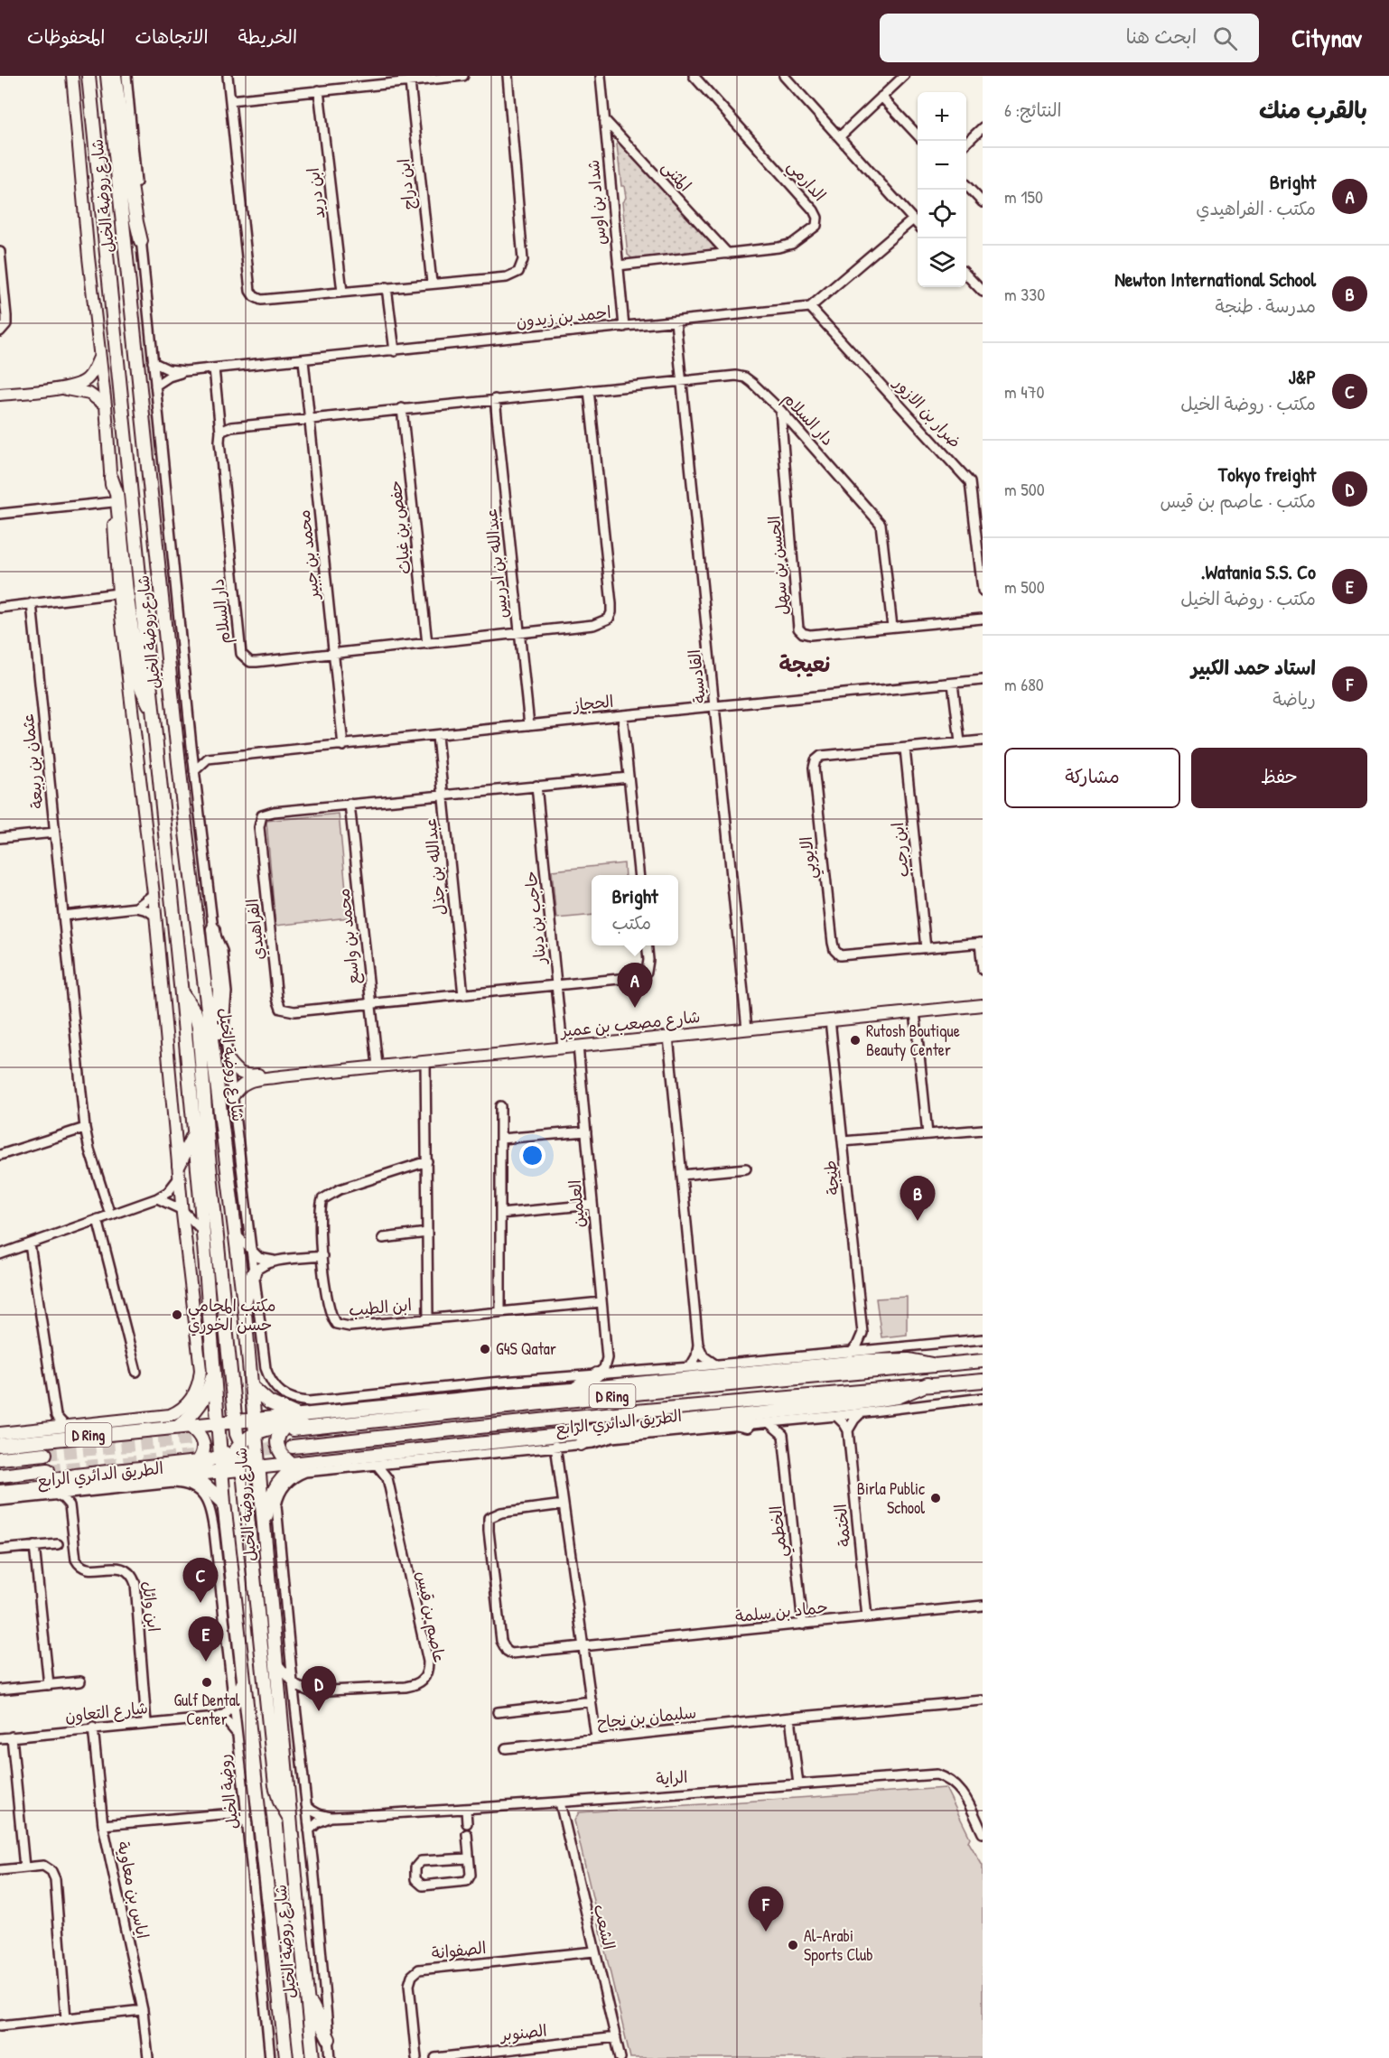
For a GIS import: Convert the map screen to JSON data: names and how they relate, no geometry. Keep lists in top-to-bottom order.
{
  "streets": {
    "main road": ["شارع روضة الخيل", "D Ring", "الطريق الدائري الرابع"],
    "street": [
      "المثنى",
      "الدارمي",
      "ابن دراج",
      "ابن دريد",
      "شداد بن اوس",
      "احمد بن زيدون",
      "ضرار بن الازور",
      "دار السلام",
      "حفص بن غياث",
      "محمد بن جبير",
      "عبدالله بن ادريس",
      "الحسن بن سهل",
      "القادسية",
      "الحجاز",
      "عثمان بن ربيعة",
      "ابن رجب",
      "الايوبي",
      "عبدالله بن جذل",
      "حاجب بن دينار",
      "الفراهيدي",
      "محمد بن واسع",
      "شارع مصعب بن عمير",
      "طنجة",
      "العلمين",
      "ابن الطيب",
      "الختمة",
      "الخطمي",
      "ابن وائل",
      "حماد بن سلمة",
      "عاصم بن قيس",
      "شارع التعاون",
      "سليمان بن نجاح",
      "الراية",
      "روضة الخيل",
      "اياس بن معاوية",
      "الشعب",
      "الصفوانة",
      "الصنوبر"
    ]
  },
  "crossings": [
    ["المثنى", "الدارمي"],
    ["المثنى", "شداد بن اوس"],
    ["الدارمي", "شداد بن اوس"],
    ["شارع روضة الخيل", "احمد بن زيدون"],
    ["شارع روضة الخيل", "شارع مصعب بن عمير"],
    ["شارع روضة الخيل", "D Ring"],
    ["شداد بن اوس", "احمد بن زيدون"],
    ["احمد بن زيدون", "ضرار بن الازور"],
    ["احمد بن زيدون", "محمد بن جبير"],
    ["احمد بن زيدون", "القادسية"],
    ["دار السلام", "حفص بن غياث"],
    ["دار السلام", "محمد بن جبير"],
    ["دار السلام", "عبدالله بن ادريس"],
    ["دار السلام", "الحسن بن سهل"],
    ["دار السلام", "القادسية"],
    ["محمد بن جبير", "الحجاز"],
    ["عبدالله بن ادريس", "الحجاز"],
    ["القادسية", "الحجاز"],
    ["القادسية", "شارع مصعب بن عمير"],
    ["الحجاز", "عبدالله بن جذل"],
    ["ابن رجب", "الايوبي"],
    ["عبدالله بن جذل", "الفراهيدي"],
    ["حاجب بن دينار", "الفراهيدي"],
    ["حاجب بن دينار", "شارع مصعب بن عمير"],
    ["الفراهيدي", "محمد بن واسع"],
    ["محمد بن واسع", "شارع مصعب بن عمير"],
    ["شارع مصعب بن عمير", "طنجة"],
    ["شارع مصعب بن عمير", "العلمين"],
    ["العلمين", "ابن الطيب"],
    ["D Ring", "الطريق الدائري الرابع"],
    ["الطريق الدائري الرابع", "ابن وائل"],
    ["الطريق الدائري الرابع", "روضة الخيل"],
    ["الختمة", "حماد بن سلمة"],
    ["الخطمي", "حماد بن سلمة"],
    ["ابن وائل", "شارع التعاون"],
    ["شارع التعاون", "اياس بن معاوية"],
    ["الراية", "الشعب"],
    ["الشعب", "الصفوانة"],
    ["الشعب", "الصنوبر"]
  ],
  "districts": ["نعيجة"],
  "places": [
    "Rutosh Boutique Beauty Center",
    "مكتب المحامي حسن الخوري",
    "G4S Qatar",
    "Birla Public School",
    "Gulf Dental Center",
    "Al-Arabi Sports Club"
  ],
  "page": {
    "header": "Citynav",
    "search": "ابحث هنا",
    "nav": ["الخريطة", "الاتجاهات", "المحفوظات"],
    "heading": ["بالقرب منك", "النتائج: 6"],
    "map_buttons": ["+", "−"],
    "list": [
      {
        "mark": "A",
        "name": "Bright",
        "note": "مكتب · الفراهيدي",
        "value": "150 m"
      },
      {
        "mark": "B",
        "name": "Newton International School",
        "note": "مدرسة · طنجة",
        "value": "330 m"
      },
      {
        "mark": "C",
        "name": "J&P",
        "note": "مكتب · روضة الخيل",
        "value": "470 m"
      },
      {
        "mark": "D",
        "name": "Tokyo freight",
        "note": "مكتب · عاصم بن قيس",
        "value": "500 m"
      },
      {
        "mark": "E",
        "name": "Watania S.S. Co.",
        "note": "مكتب · روضة الخيل",
        "value": "500 m"
      },
      {
        "mark": "F",
        "name": "استاد حمد الكبير",
        "note": "رياضة",
        "value": "680 m"
      }
    ],
    "buttons": ["حفظ", "مشاركة"],
    "popup": ["Bright", "مكتب"],
    "pins": [
      "A",
      "B",
      "C",
      "E",
      "D",
      "F"
    ]
  }
}
